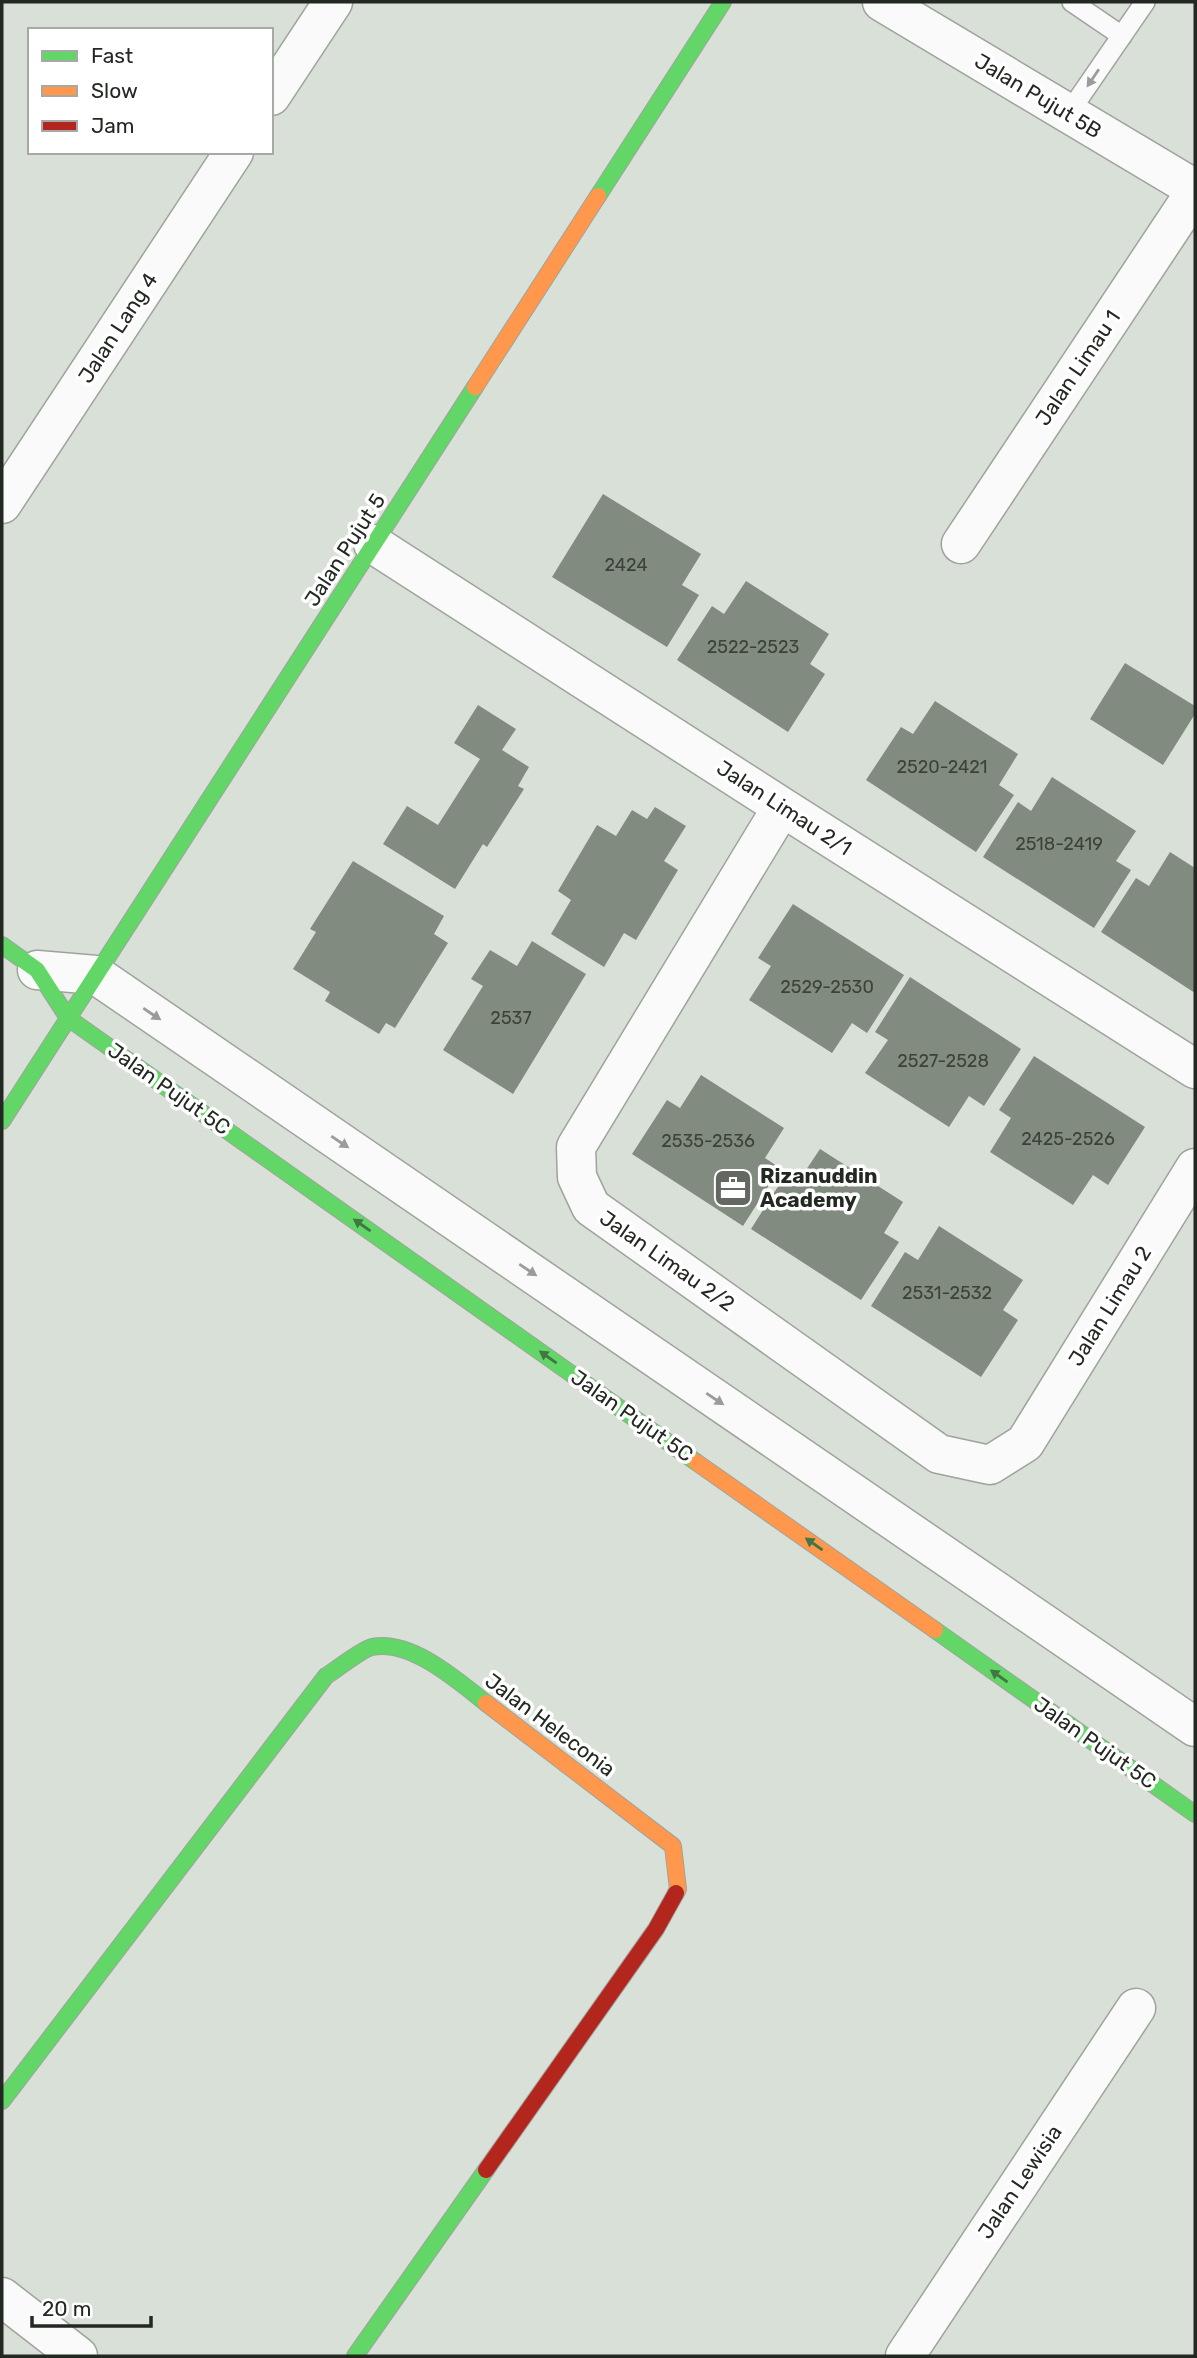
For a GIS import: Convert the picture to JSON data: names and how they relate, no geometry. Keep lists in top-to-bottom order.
{
  "streets": {
    "street": [
      "Jalan Pujut 5B",
      "Jalan Lang 4",
      "Jalan Limau 1",
      "Jalan Pujut 5",
      "Jalan Limau 2/1",
      "Jalan Pujut 5C",
      "Jalan Limau 2/2",
      "Jalan Limau 2",
      "Jalan Heleconia",
      "Jalan Lewisia"
    ]
  },
  "crossings": [
    ["Jalan Pujut 5B", "Jalan Limau 1"],
    ["Jalan Pujut 5", "Jalan Limau 2/1"],
    ["Jalan Pujut 5", "Jalan Pujut 5C"],
    ["Jalan Limau 2/1", "Jalan Limau 2/2"],
    ["Jalan Limau 2/2", "Jalan Limau 2"]
  ],
  "places": {
    "office": ["Rizanuddin Academy"]
  },
  "house_numbers": [
    "2424",
    "2522-2523",
    "2520-2421",
    "2518-2419",
    "2529-2530",
    "2537",
    "2527-2528",
    "2425-2526",
    "2535-2536",
    "2531-2532"
  ],
  "legend": ["Fast", "Slow", "Jam"],
  "scale_bar": "20 m"
}
